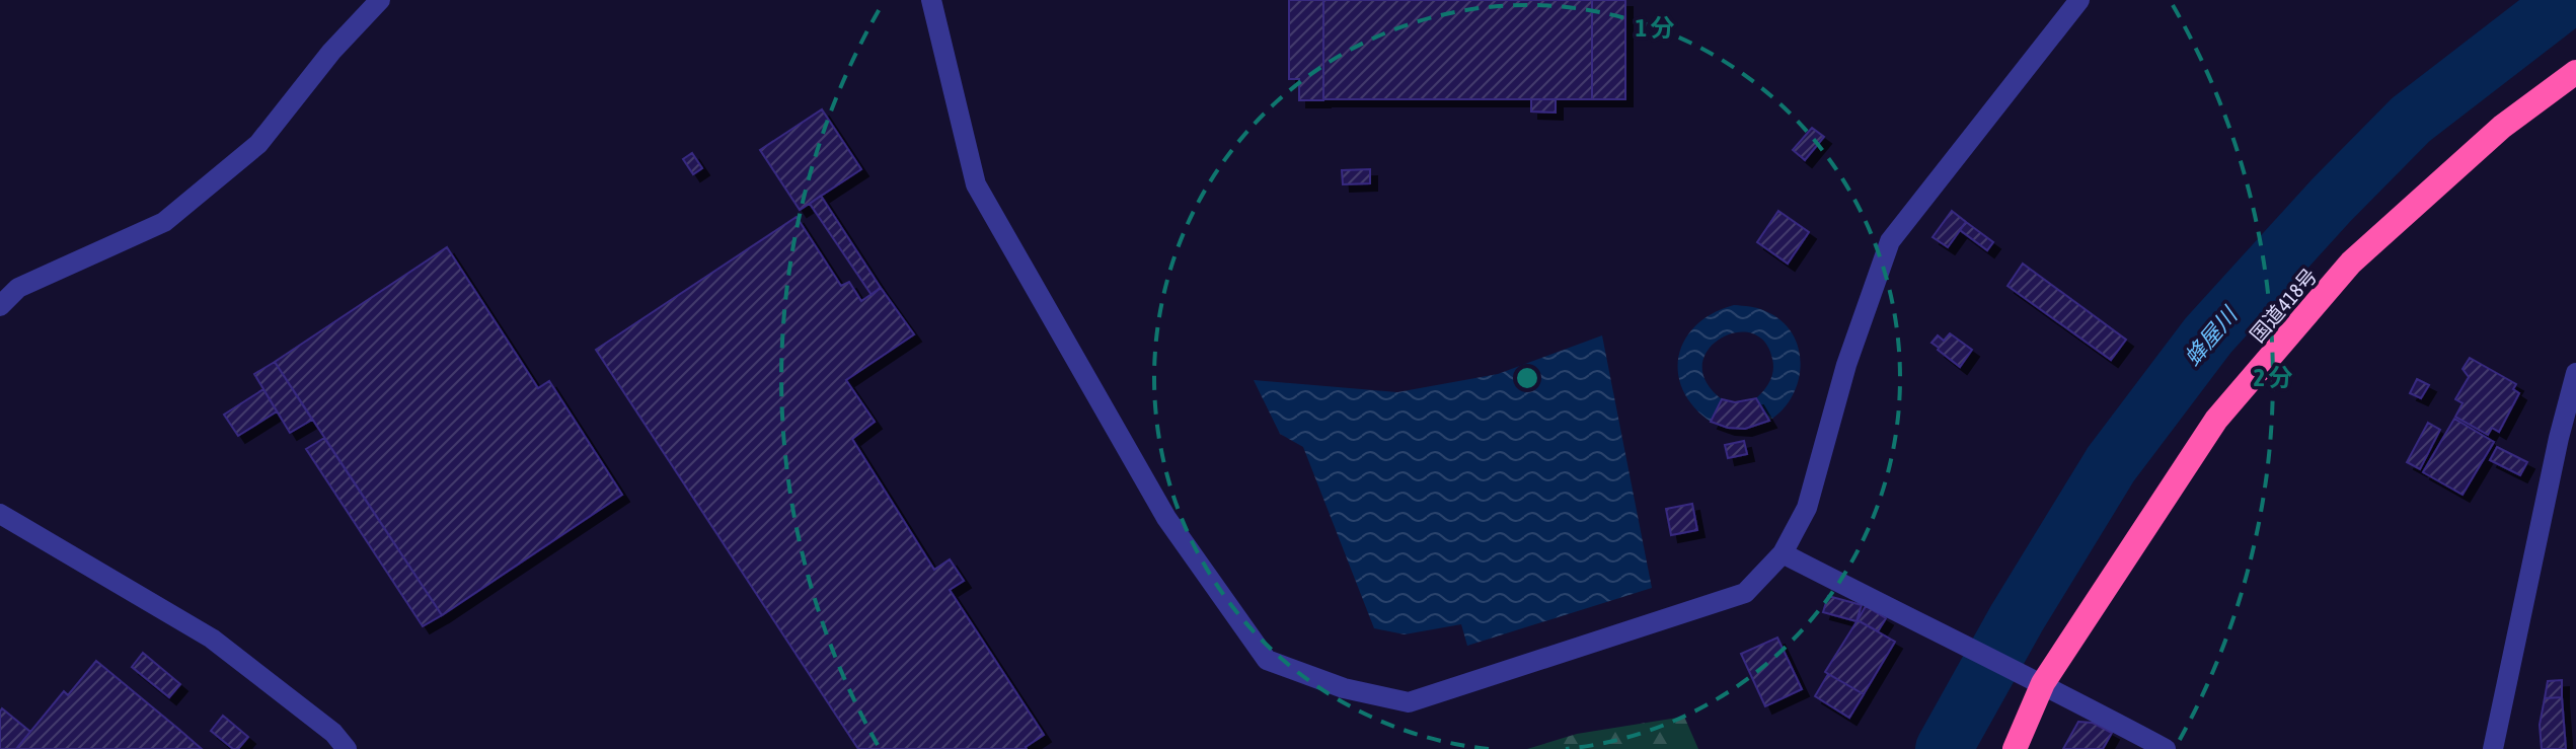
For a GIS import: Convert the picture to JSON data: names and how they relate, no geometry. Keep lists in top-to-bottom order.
{
  "streets": {
    "highway": ["国道418号"]
  },
  "water": ["蜂屋川"],
  "rings": ["1 分", "2 分"]
}
